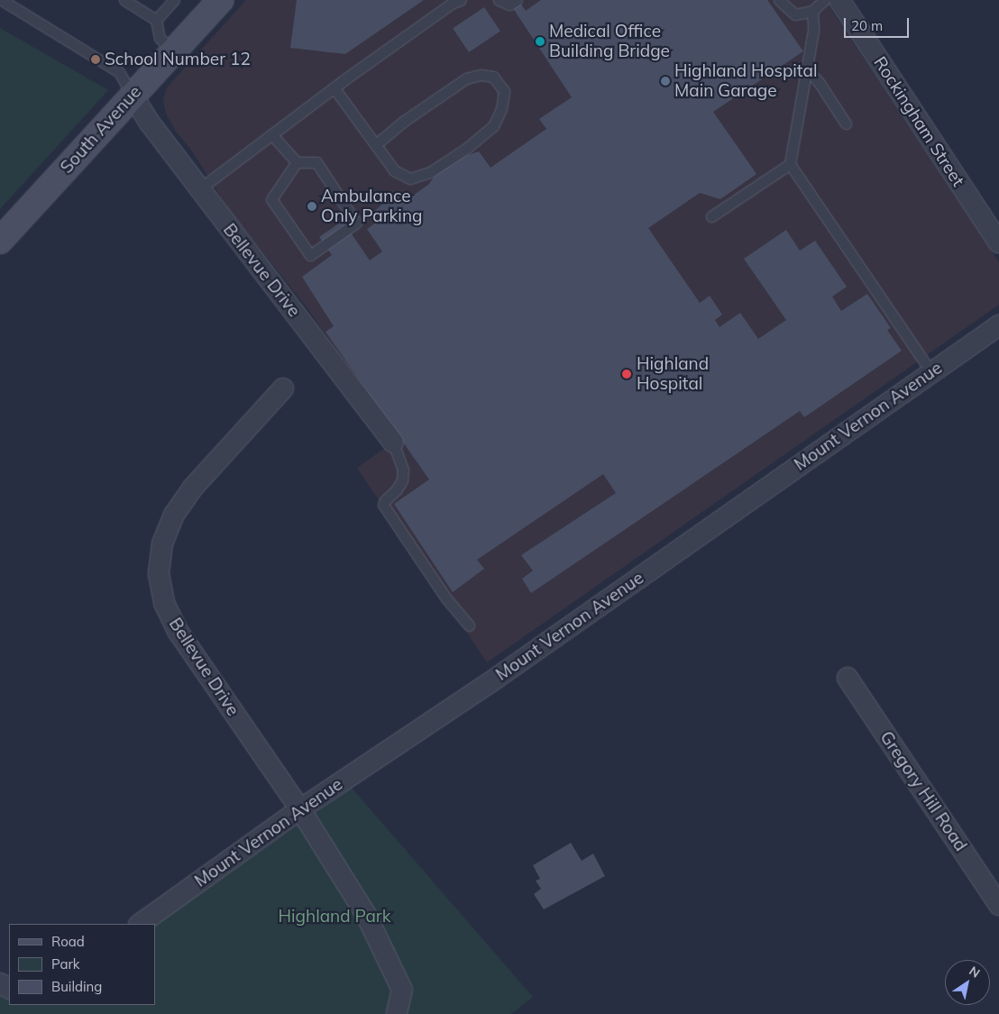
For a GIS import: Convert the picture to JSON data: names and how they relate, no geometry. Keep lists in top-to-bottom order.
{
  "streets": {
    "main road": ["South Avenue"],
    "street": [
      "Rockingham Street",
      "Bellevue Drive",
      "Mount Vernon Avenue",
      "Gregory Hill Road"
    ]
  },
  "crossings": [
    ["South Avenue", "Bellevue Drive"],
    ["Bellevue Drive", "Mount Vernon Avenue"]
  ],
  "parks": ["Highland Park"],
  "places": [
    "Medical Office Building Bridge",
    "School Number 12",
    "Highland Hospital Main Garage",
    "Ambulance Only Parking",
    "Highland Hospital"
  ],
  "legend": ["Road", "Park", "Building"],
  "scale_bar": "20 m",
  "north": "top right"
}
